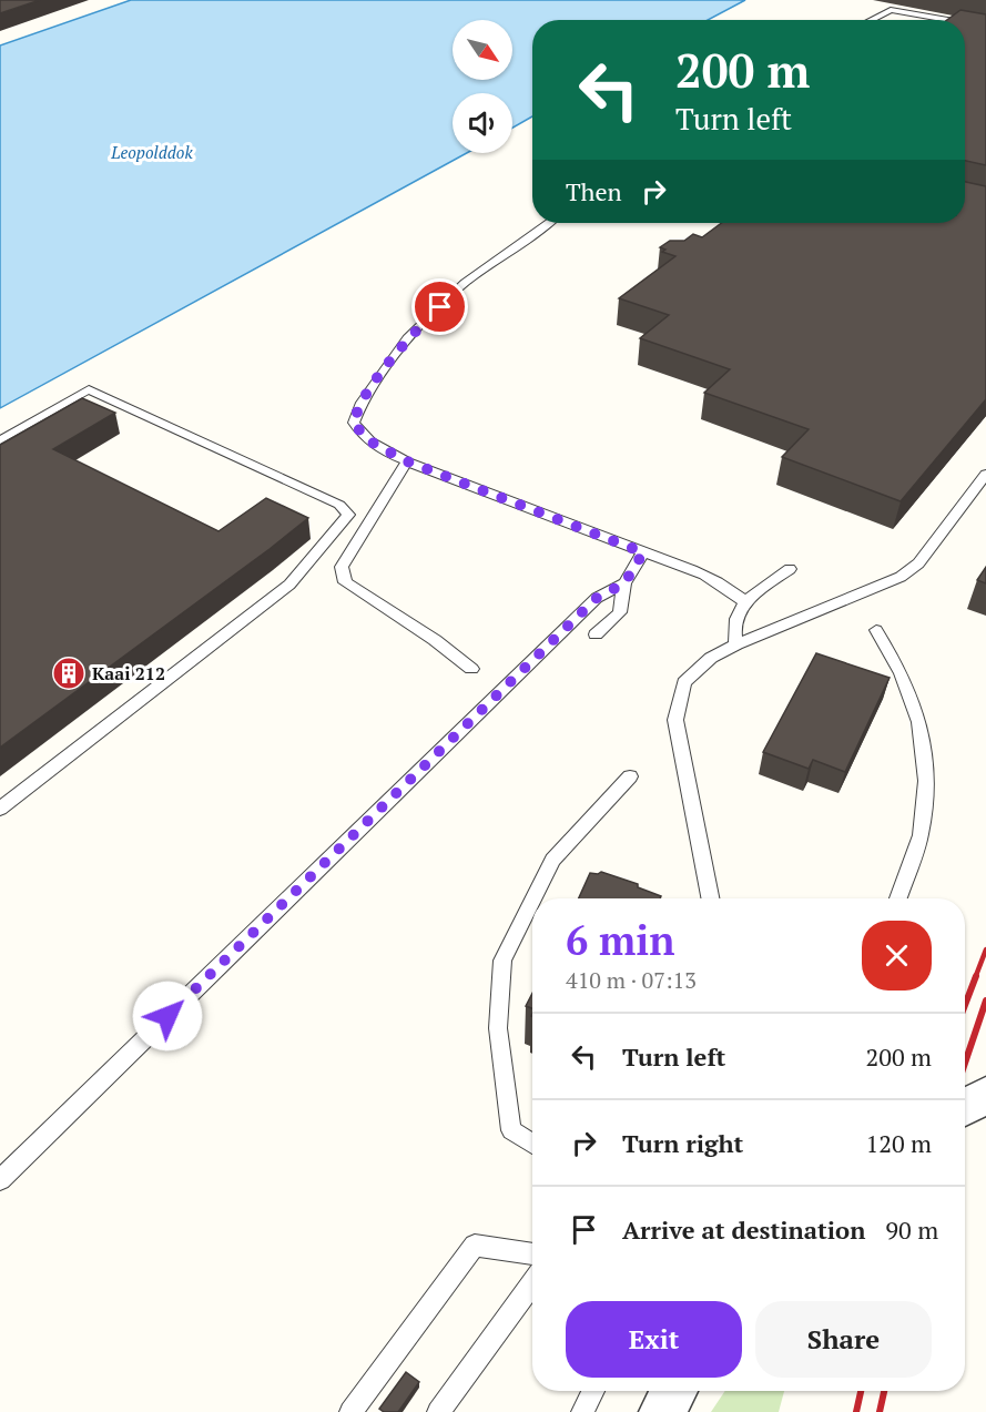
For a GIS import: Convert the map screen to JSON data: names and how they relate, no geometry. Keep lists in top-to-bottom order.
{
  "water": ["Leopolddok"],
  "places": {
    "building": ["Kaai 212"]
  },
  "north": "bottom right",
  "page": {
    "turn": ["200 m", "Turn left"],
    "then": "Then",
    "heading": ["6 min", "410 m · 07:13"],
    "list": [
      {
        "name": "Turn left",
        "value": "200 m"
      },
      {
        "name": "Turn right",
        "value": "120 m"
      },
      {
        "name": "Arrive at destination",
        "value": "90 m"
      }
    ],
    "buttons": ["Exit", "Share"]
  }
}
